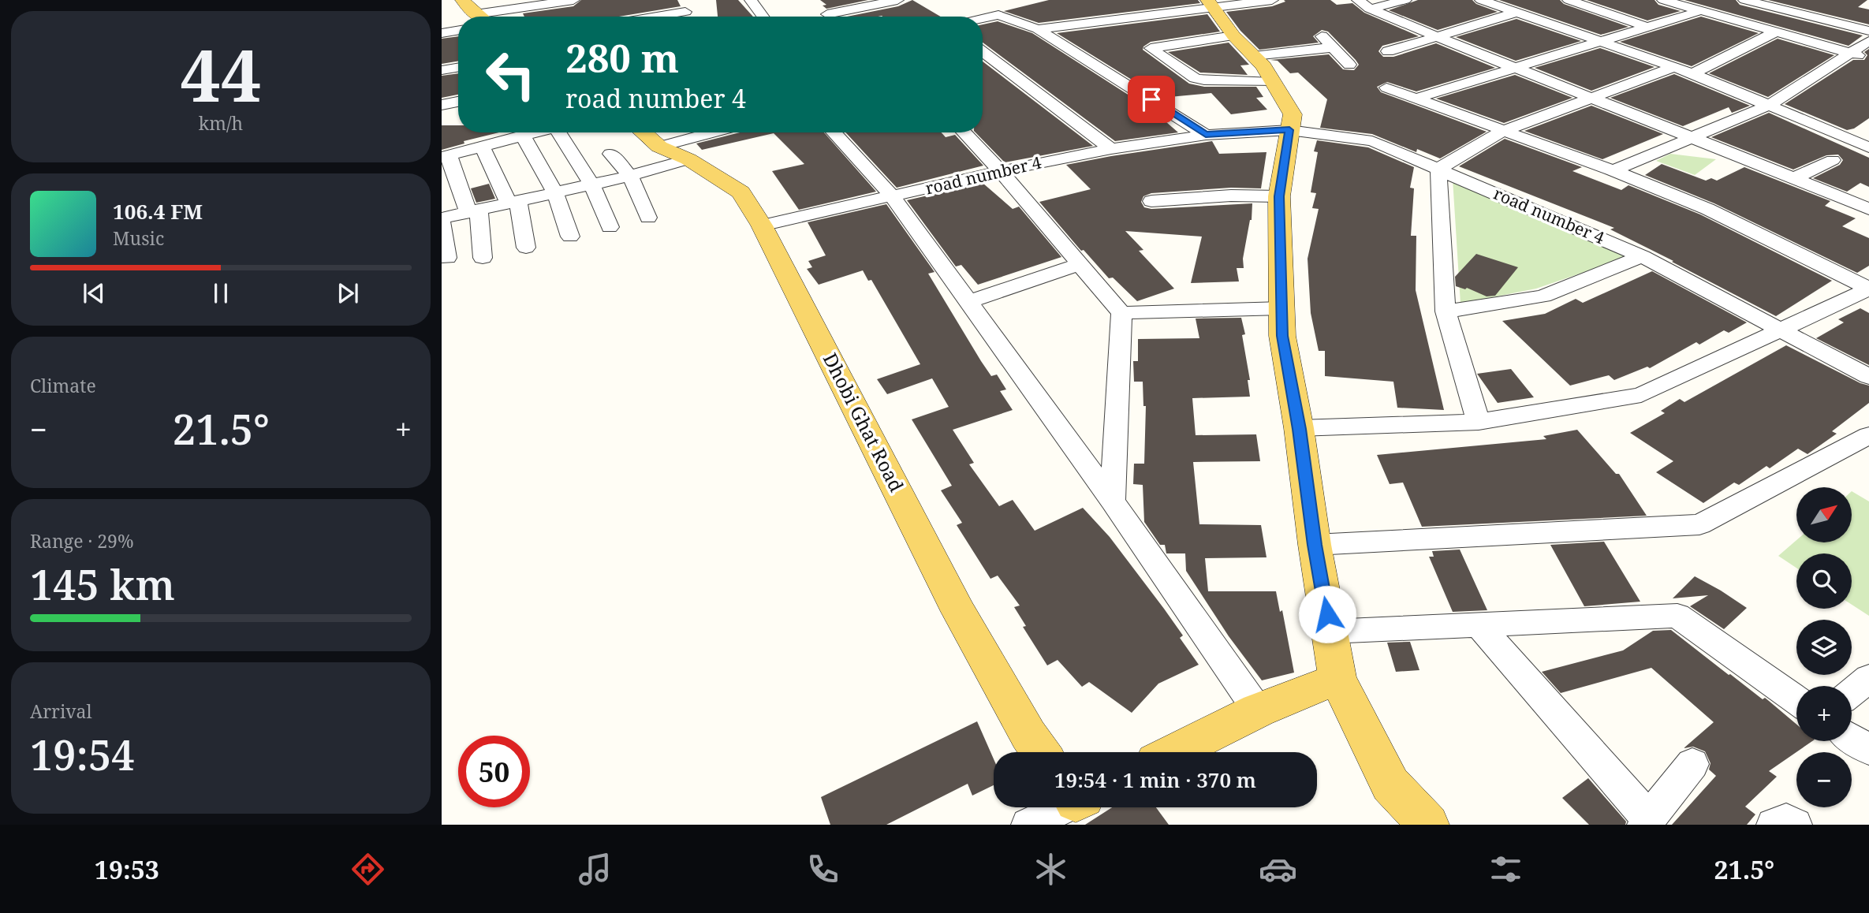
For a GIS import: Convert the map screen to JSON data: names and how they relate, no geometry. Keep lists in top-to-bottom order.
{
  "streets": {
    "main road": ["Dhobi Ghat Road"],
    "street": ["road number 4"]
  },
  "crossings": [
    ["road number 4", "Dhobi Ghat Road"]
  ],
  "north": "top right",
  "page": {
    "tile": [
      ["44", "km/h"],
      "Climate",
      ["Range · 29%", "145 km"],
      ["Arrival", "19:54"]
    ],
    "turn": ["280 m", "road number 4"],
    "song": ["106.4 FM", "Music"],
    "heat": ["−", "21.5°", "+"],
    "map_buttons": ["+", "−"],
    "limit": "50",
    "trip": "19:54 · 1 min · 370 m",
    "tabs": ["19:53", "21.5°"]
  }
}
